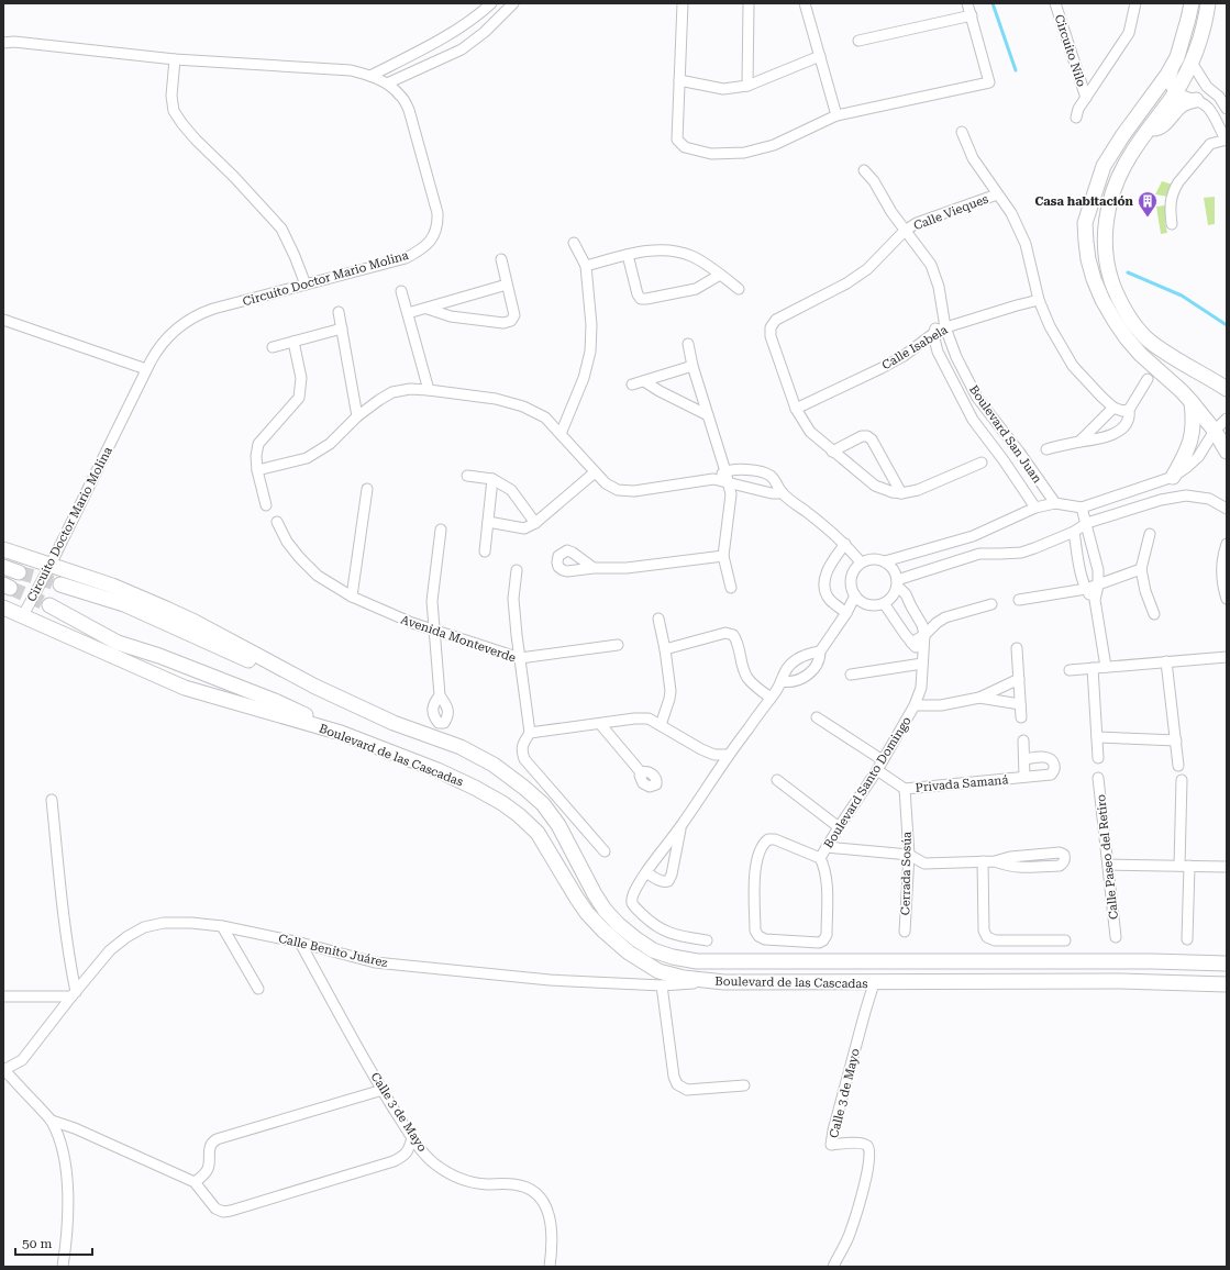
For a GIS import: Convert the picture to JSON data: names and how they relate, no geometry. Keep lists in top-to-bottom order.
{
  "streets": {
    "main road": ["Boulevard de las Cascadas"],
    "street": [
      "Circuito Nilo",
      "Calle Vieques",
      "Circuito Doctor Mario Molina",
      "Calle Isabela",
      "Boulevard San Juan",
      "Avenida Monteverde",
      "Boulevard Santo Domingo",
      "Privada Samaná",
      "Calle Paseo del Retiro",
      "Cerrada Sosúa",
      "Calle Benito Juárez",
      "Calle 3 de Mayo"
    ]
  },
  "crossings": [
    ["Calle Vieques", "Boulevard San Juan"],
    ["Circuito Doctor Mario Molina", "Boulevard de las Cascadas"],
    ["Calle Isabela", "Boulevard San Juan"],
    ["Boulevard de las Cascadas", "Calle Benito Juárez"],
    ["Boulevard de las Cascadas", "Calle 3 de Mayo"],
    ["Boulevard Santo Domingo", "Privada Samaná"],
    ["Privada Samaná", "Cerrada Sosúa"],
    ["Calle Benito Juárez", "Calle 3 de Mayo"]
  ],
  "places": {
    "building": ["Casa habitación"]
  },
  "scale_bar": "50 m"
}
